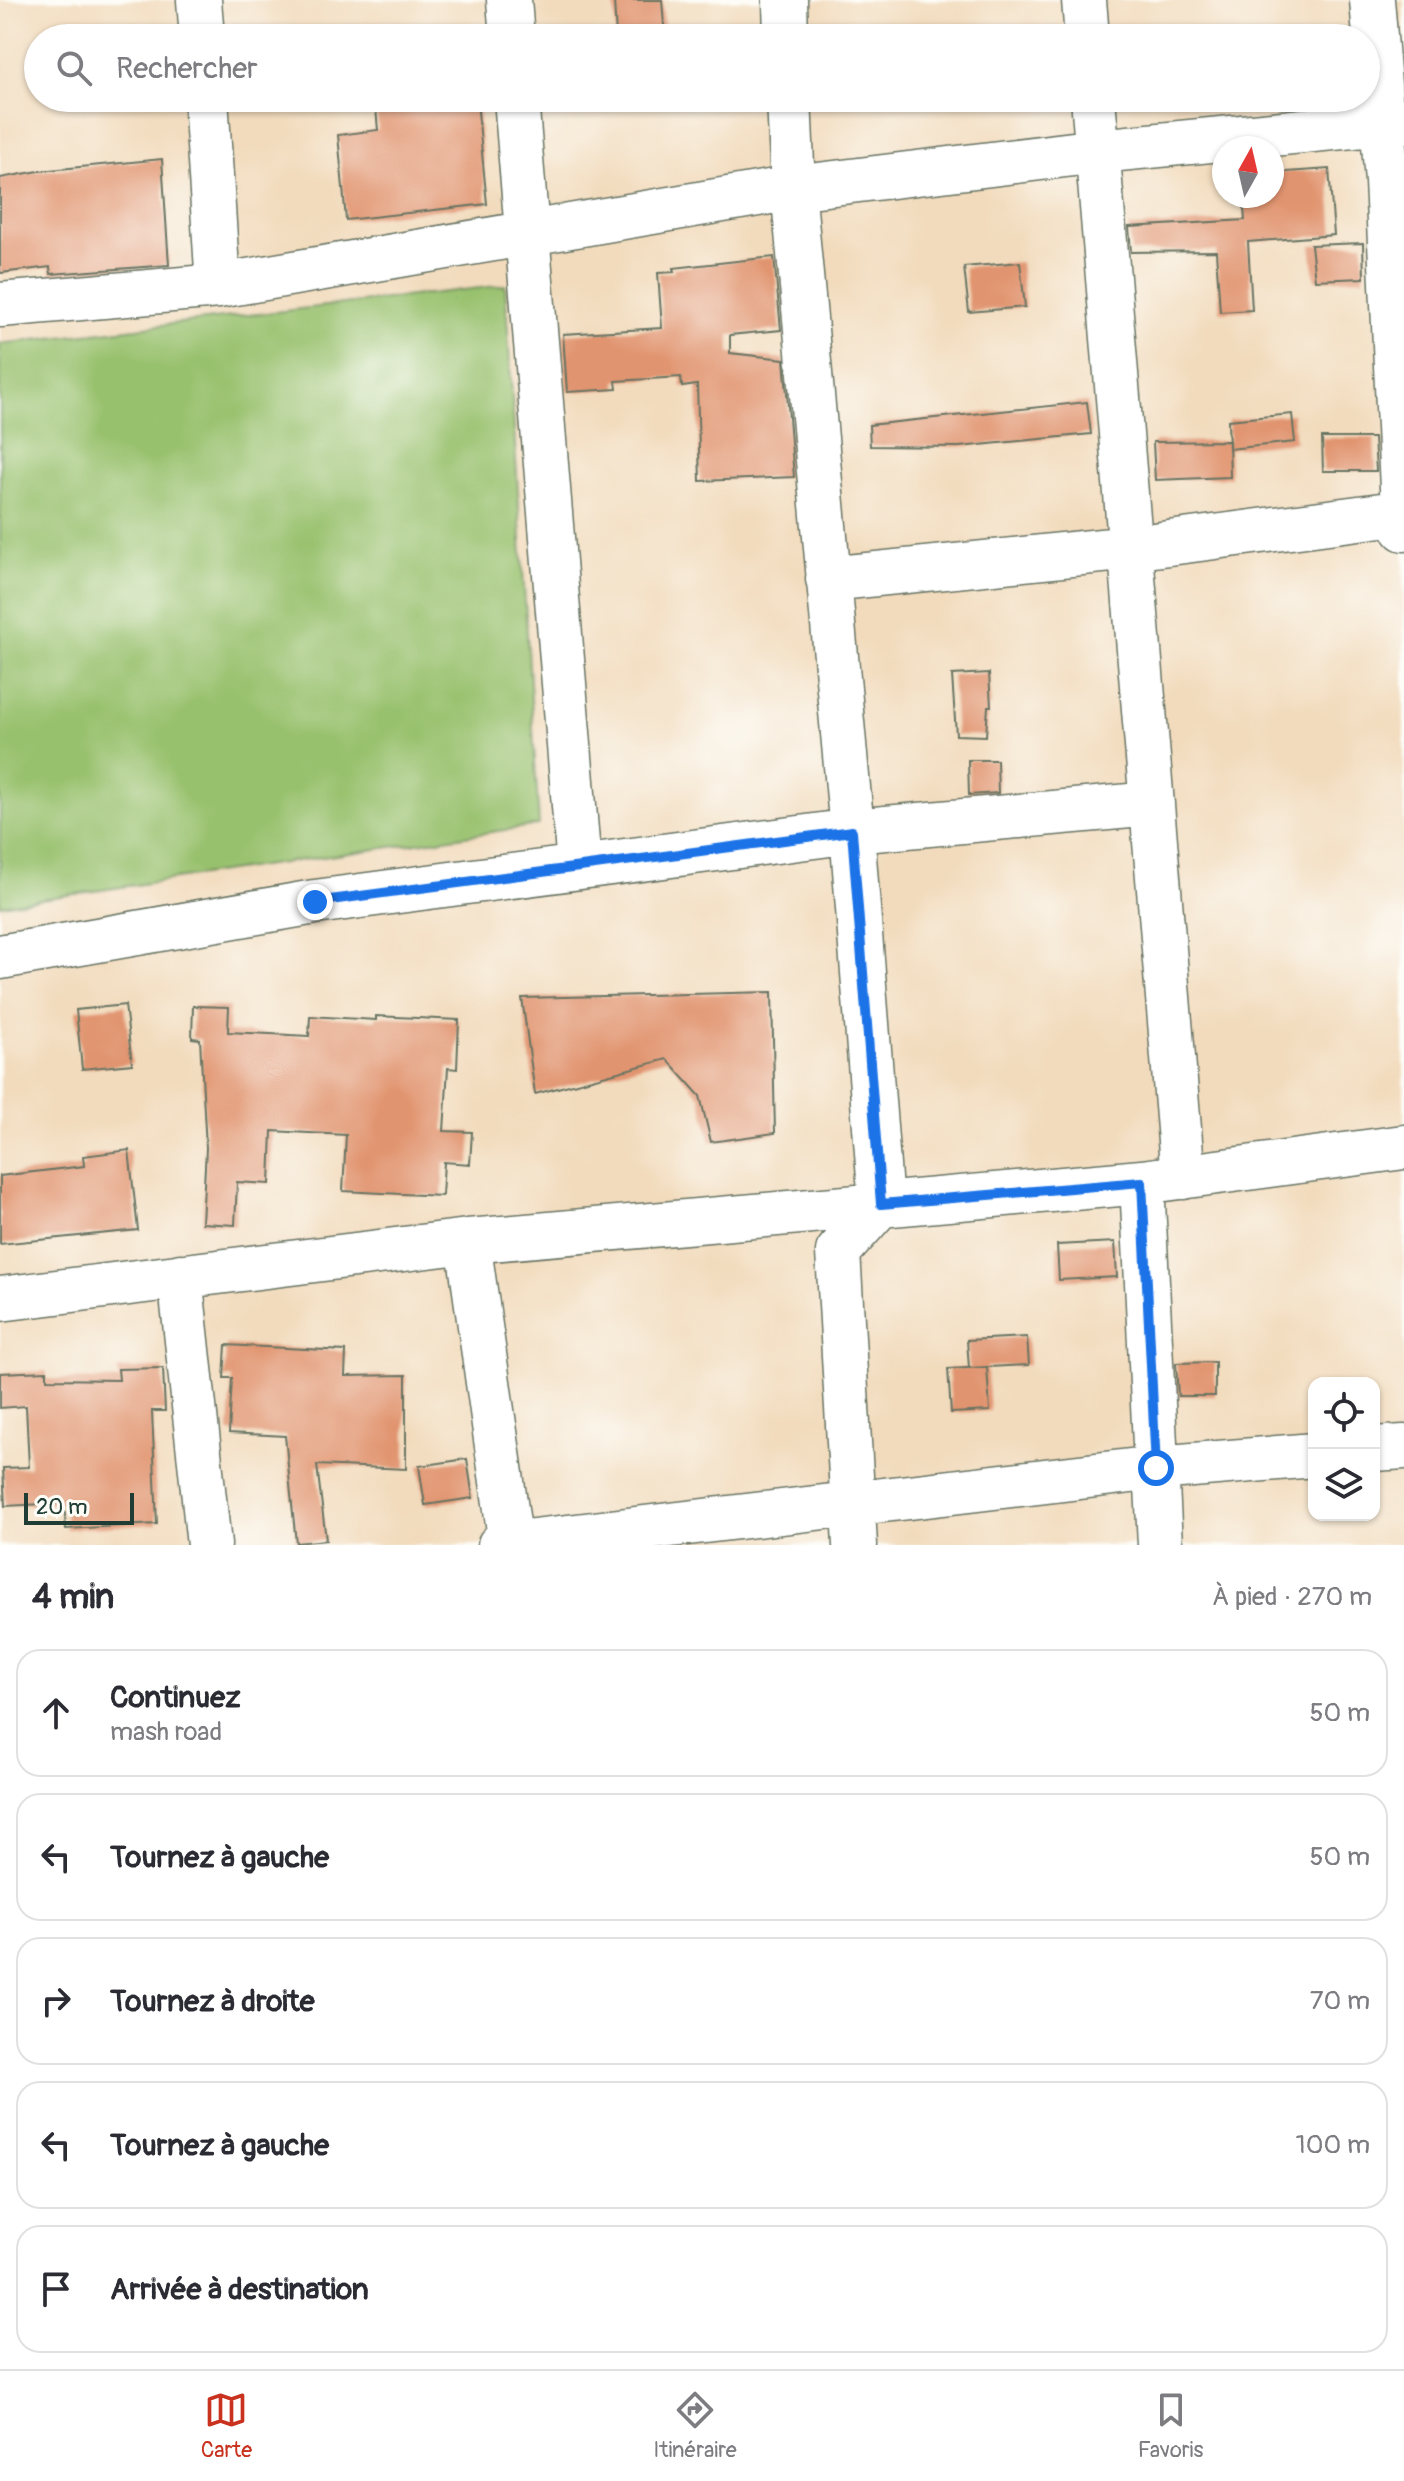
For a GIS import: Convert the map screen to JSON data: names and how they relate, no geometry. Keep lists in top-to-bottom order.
{
  "scale_bar": "20 m",
  "north": "top",
  "page": {
    "search": "Rechercher",
    "scale": "20 m",
    "heading": ["4 min", "À pied · 270 m"],
    "list": [
      ["Continuez", "mash road", "50 m"],
      ["Tournez à gauche", "50 m"],
      ["Tournez à droite", "70 m"],
      ["Tournez à gauche", "100 m"],
      "Arrivée à destination"
    ],
    "nav": ["Carte", "Itinéraire", "Favoris"]
  }
}
